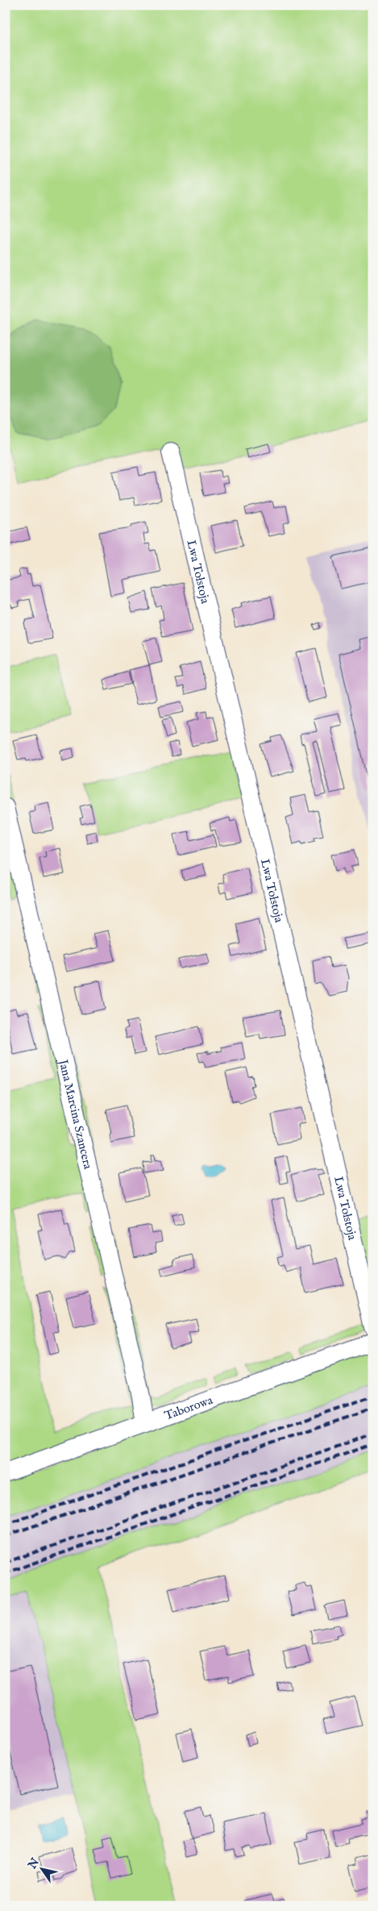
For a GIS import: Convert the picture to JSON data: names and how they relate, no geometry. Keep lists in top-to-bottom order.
{
  "streets": {
    "street": ["Lwa Tołstoja", "Jana Marcina Szancera", "Taborowa"]
  },
  "crossings": [
    ["Jana Marcina Szancera", "Taborowa"]
  ],
  "north": "top left"
}
